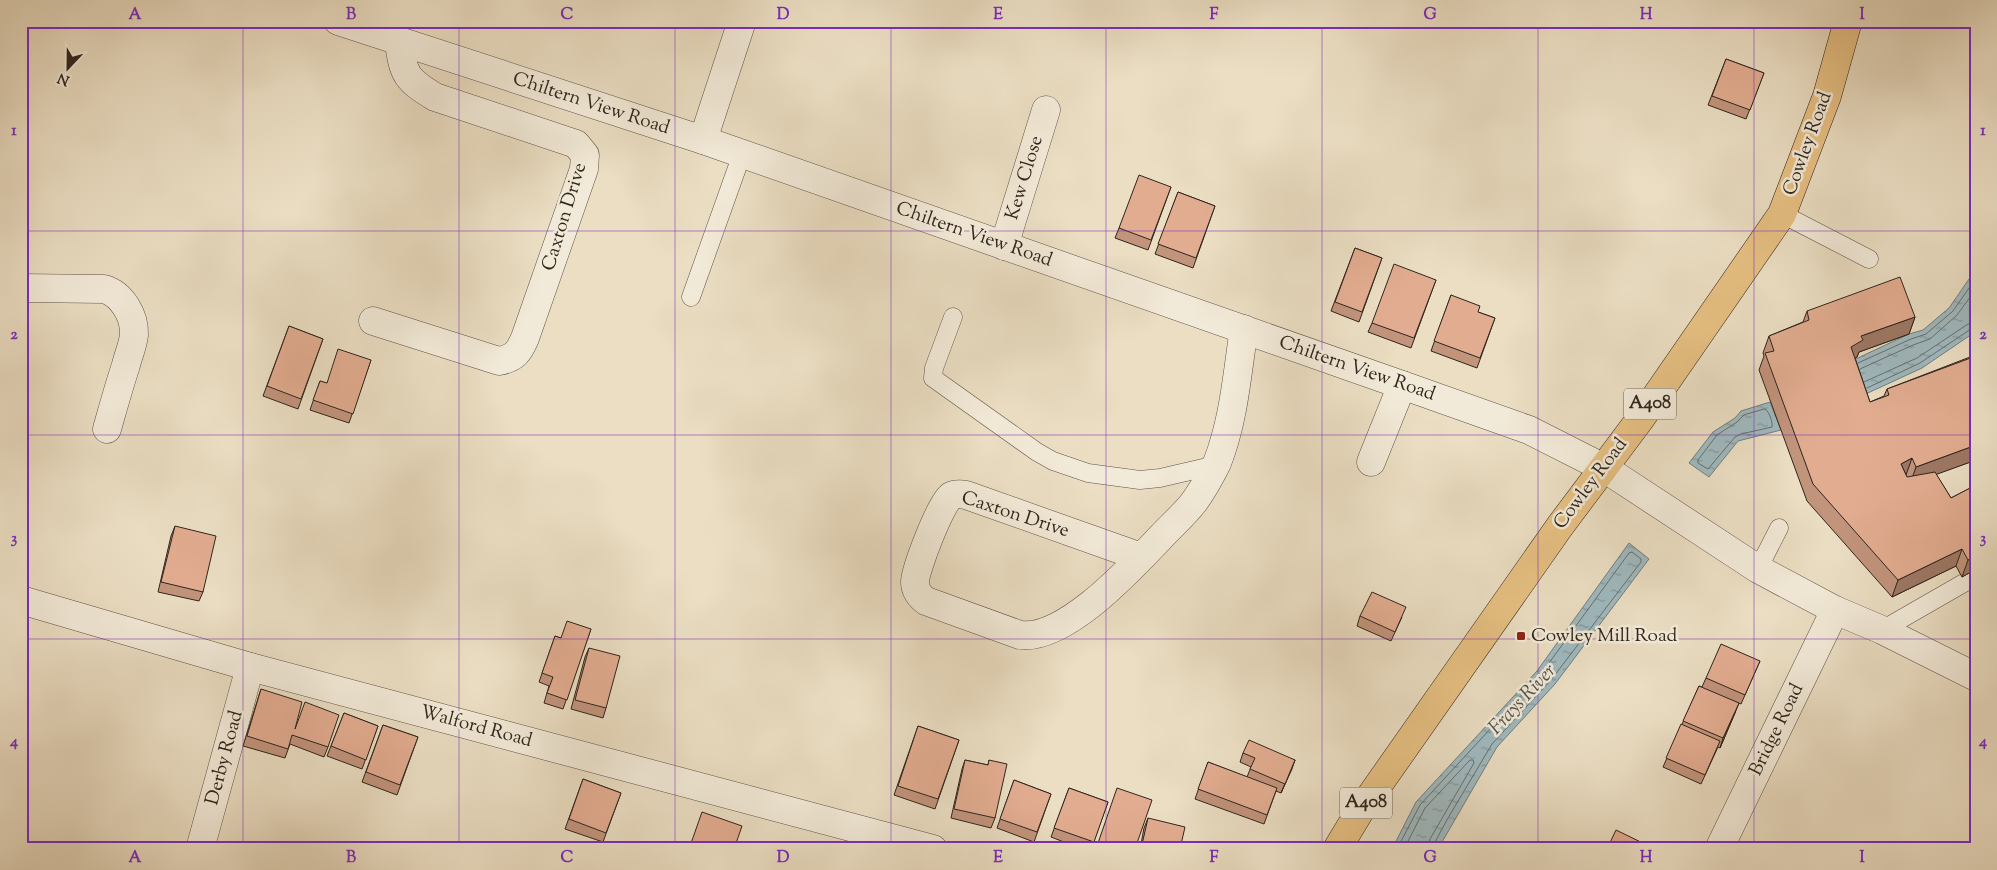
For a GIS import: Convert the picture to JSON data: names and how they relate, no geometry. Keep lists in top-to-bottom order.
{
  "streets": {
    "main road": ["Cowley Road", "A408"],
    "street": [
      "Chiltern View Road",
      "Kew Close",
      "Caxton Drive",
      "Walford Road",
      "Bridge Road",
      "Derby Road"
    ]
  },
  "crossings": [
    ["Chiltern View Road", "Cowley Road"],
    ["Chiltern View Road", "Kew Close"],
    ["Chiltern View Road", "Caxton Drive"],
    ["Walford Road", "Derby Road"]
  ],
  "water": ["Frays River"],
  "places": {
    "transit": ["Cowley Mill Road"]
  },
  "north": "bottom",
  "grid": {
    "columns": [
      "A",
      "B",
      "C",
      "D",
      "E",
      "F",
      "G",
      "H",
      "I"
    ],
    "rows": [
      "1",
      "2",
      "3",
      "4"
    ]
  }
}
